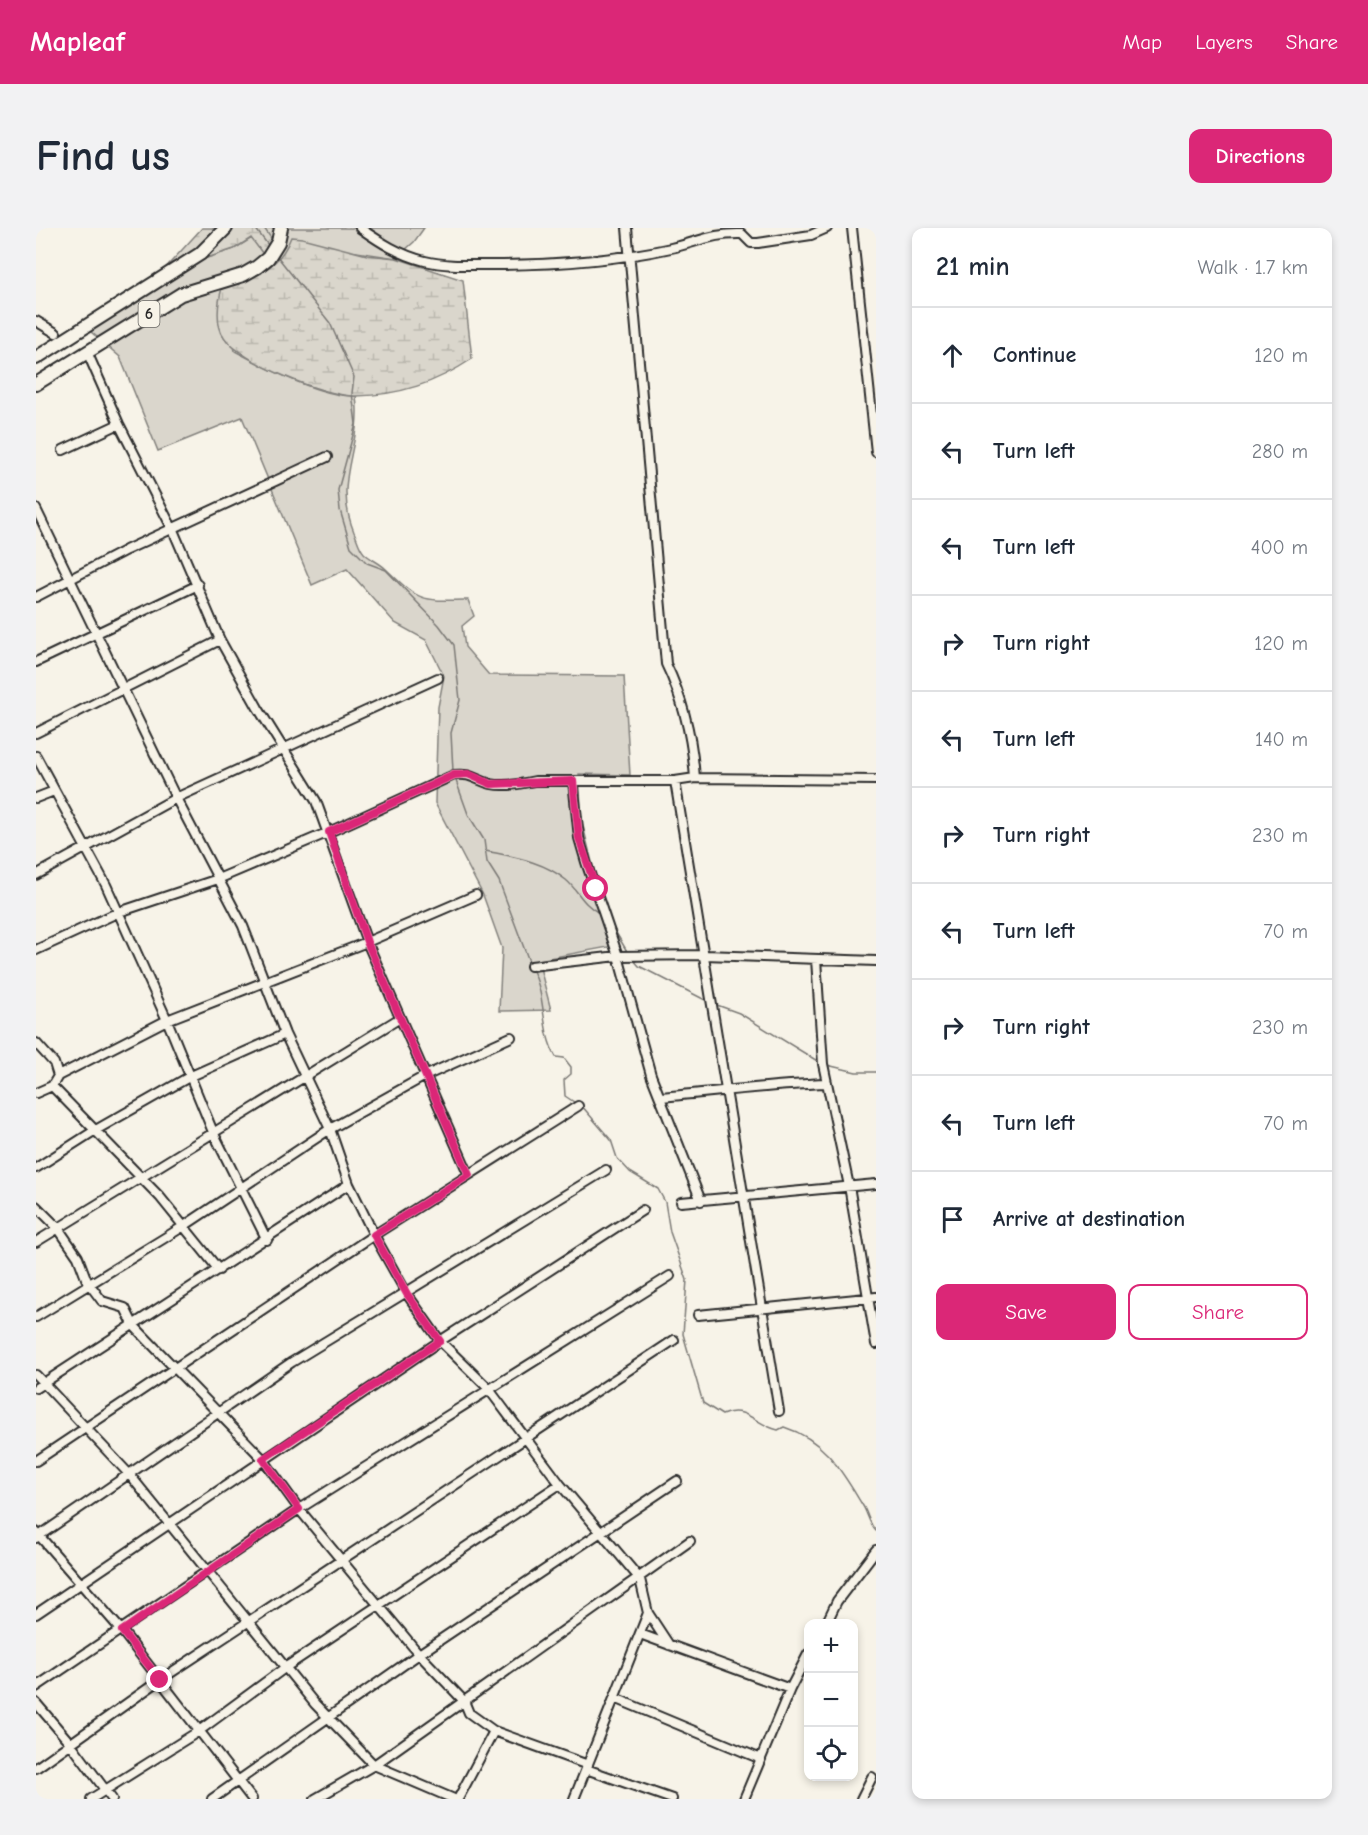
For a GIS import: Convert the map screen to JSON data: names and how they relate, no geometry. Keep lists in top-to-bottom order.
{
  "streets": {
    "highway": ["6"]
  },
  "page": {
    "header": "Mapleaf",
    "nav": ["Map", "Layers", "Share"],
    "buttons": [
      "Directions",
      ["Save", "Share"]
    ],
    "title": "Find us",
    "heading": ["21 min", "Walk · 1.7 km"],
    "list": [
      ["Continue", "120 m"],
      ["Turn left", "280 m"],
      ["Turn left", "400 m"],
      ["Turn right", "120 m"],
      ["Turn left", "140 m"],
      ["Turn right", "230 m"],
      ["Turn left", "70 m"],
      ["Turn right", "230 m"],
      ["Turn left", "70 m"],
      "Arrive at destination"
    ],
    "map_buttons": ["+", "−"]
  }
}
